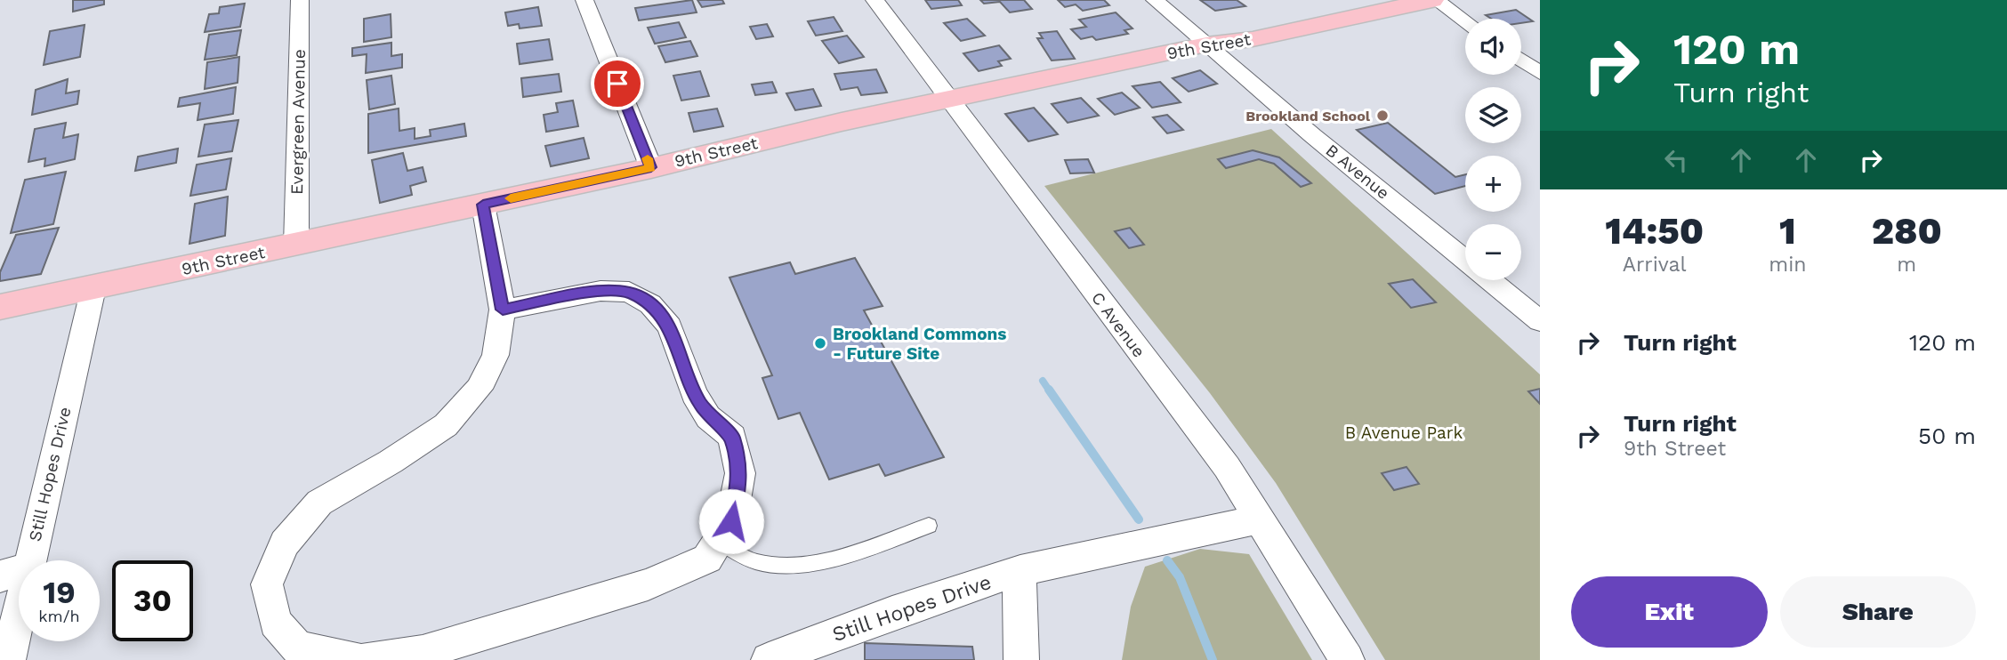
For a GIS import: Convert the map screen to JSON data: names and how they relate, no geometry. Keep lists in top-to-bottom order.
{
  "streets": {
    "main road": ["9th Street"],
    "street": [
      "Evergreen Avenue",
      "B Avenue",
      "C Avenue",
      "Still Hopes Drive"
    ]
  },
  "crossings": [
    ["9th Street", "Evergreen Avenue"],
    ["9th Street", "B Avenue"],
    ["9th Street", "C Avenue"],
    ["9th Street", "Still Hopes Drive"],
    ["C Avenue", "Still Hopes Drive"]
  ],
  "parks": ["B Avenue Park"],
  "places": ["Brookland School", "Brookland Commons - Future Site"],
  "page": {
    "turn": ["120 m", "Turn right"],
    "map_buttons": ["+", "−"],
    "eta": [
      "14:50",
      "Arrival",
      "1",
      "min",
      "280",
      "m"
    ],
    "list": [
      {
        "name": "Turn right",
        "value": "120 m"
      },
      {
        "name": "Turn right",
        "note": "9th Street",
        "value": "50 m"
      }
    ],
    "speed": "19 km/h",
    "limit": "30",
    "buttons": ["Exit", "Share"]
  }
}
